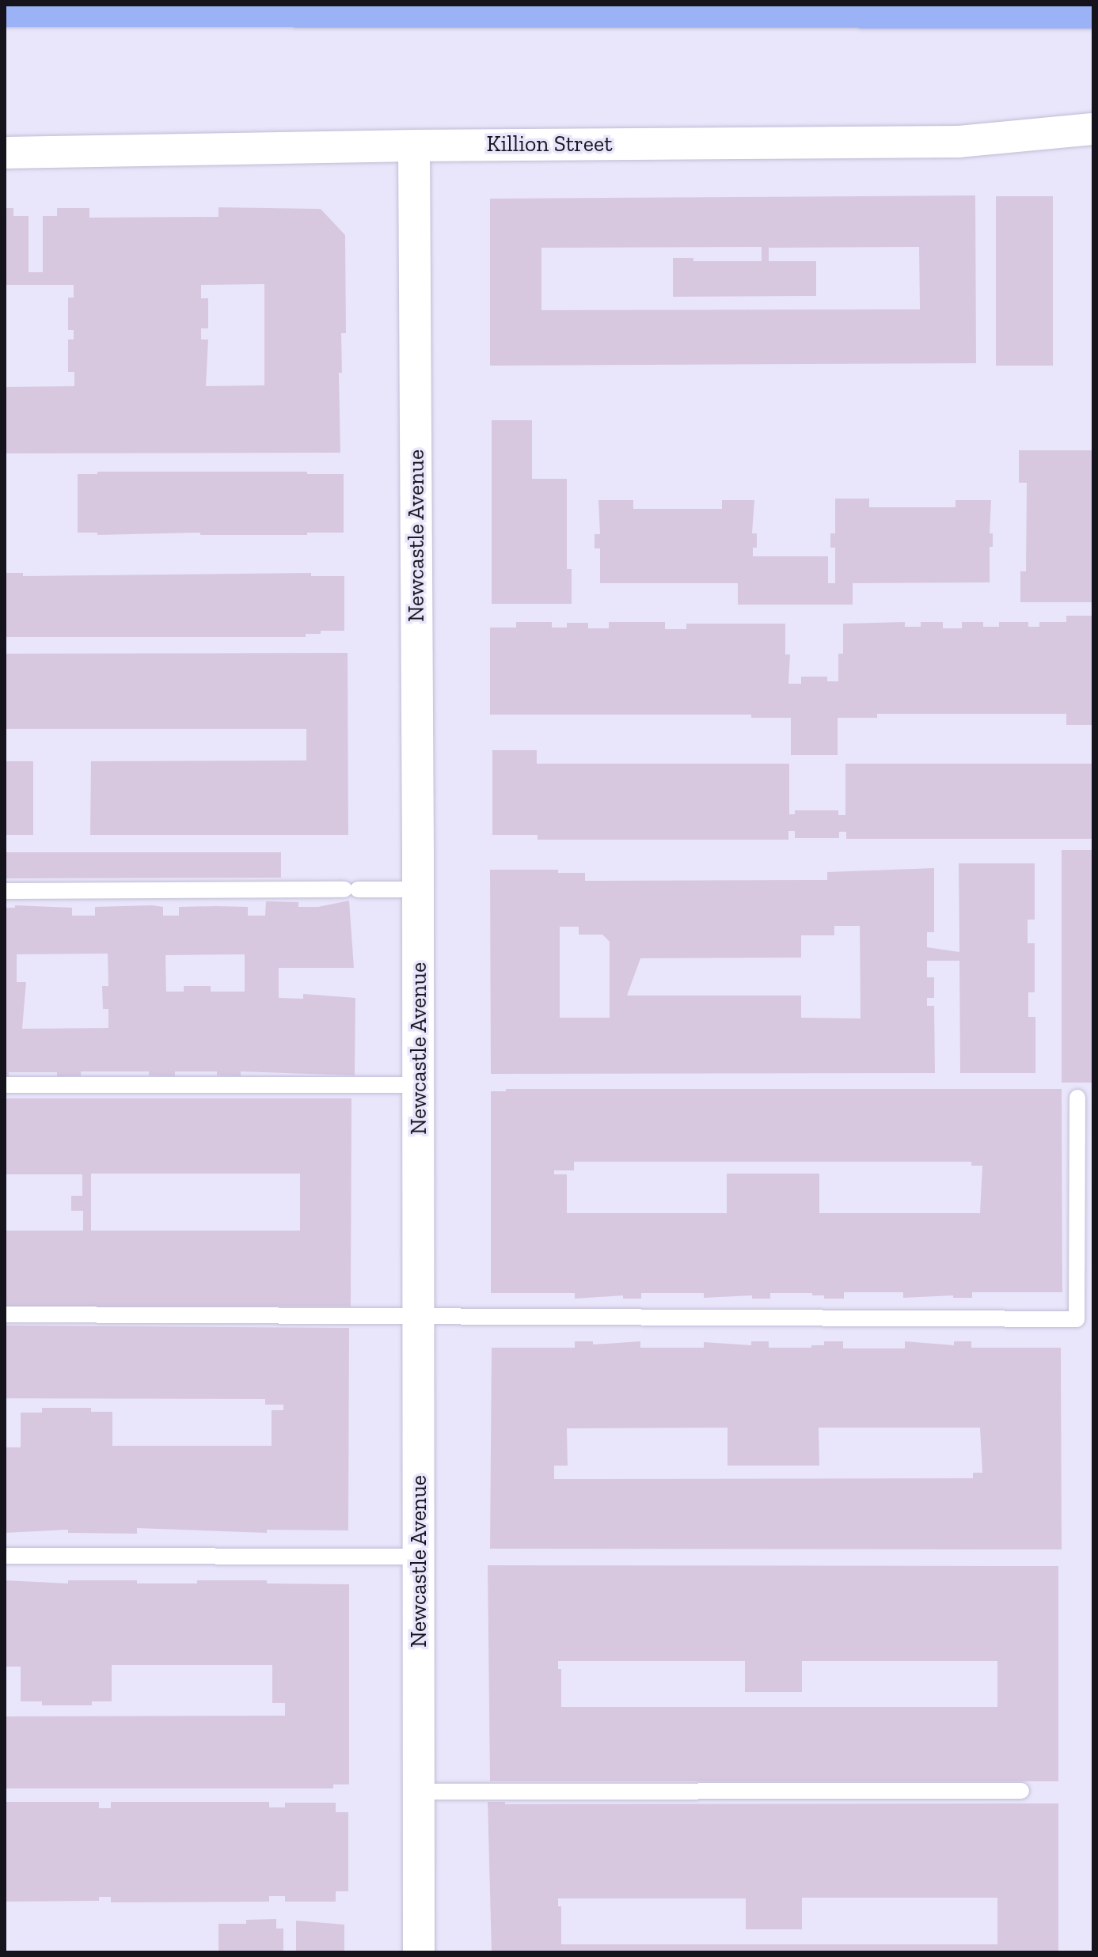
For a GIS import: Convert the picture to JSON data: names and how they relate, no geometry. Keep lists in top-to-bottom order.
{
  "streets": {
    "street": ["Killion Street", "Newcastle Avenue"]
  },
  "crossings": [
    ["Killion Street", "Newcastle Avenue"]
  ]
}
